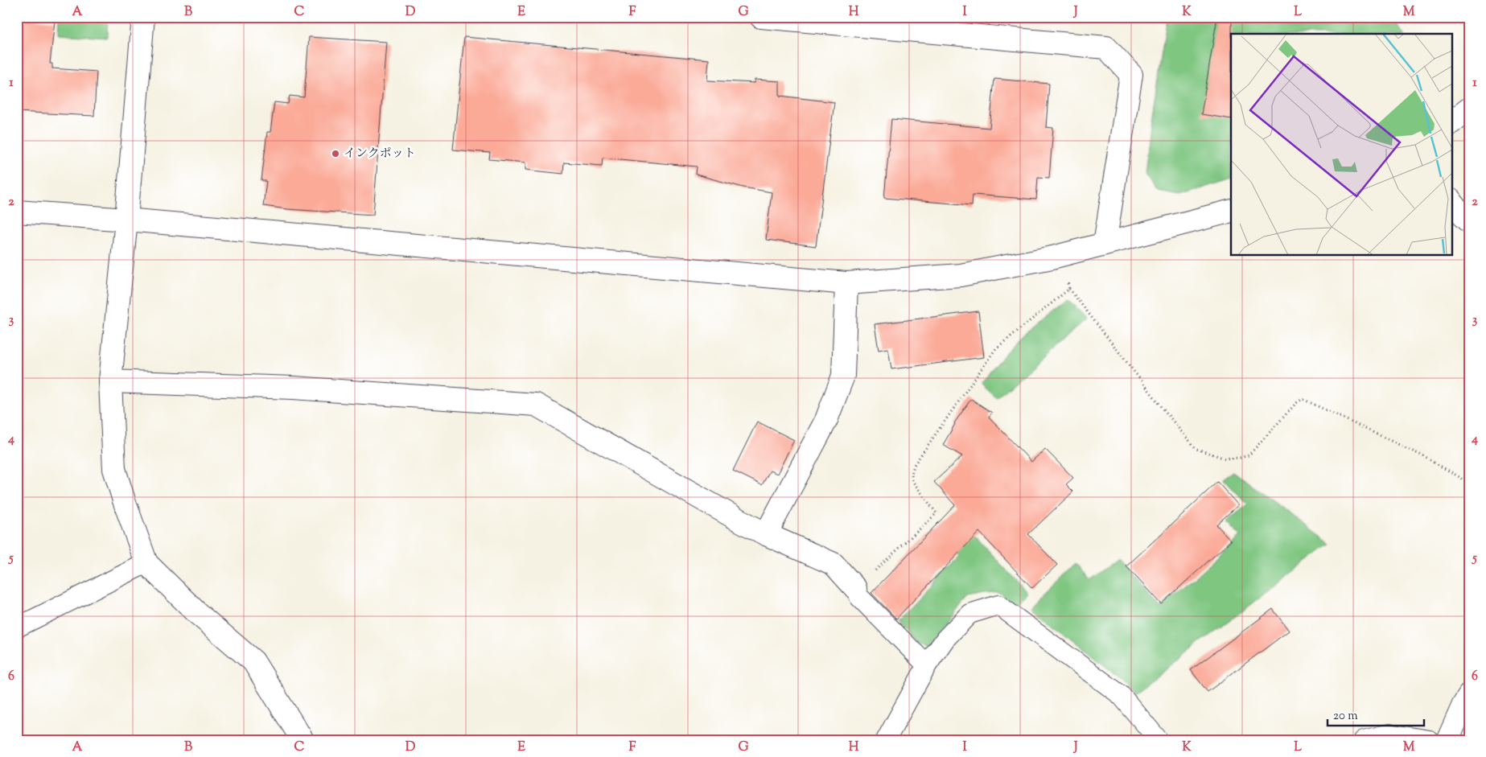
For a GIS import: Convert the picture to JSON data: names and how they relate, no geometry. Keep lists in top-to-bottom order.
{
  "places": ["インクポット"],
  "scale_bar": "20 m",
  "grid": {
    "columns": [
      "A",
      "B",
      "C",
      "D",
      "E",
      "F",
      "G",
      "H",
      "I",
      "J",
      "K",
      "L",
      "M"
    ],
    "rows": [
      "1",
      "2",
      "3",
      "4",
      "5",
      "6"
    ]
  }
}
